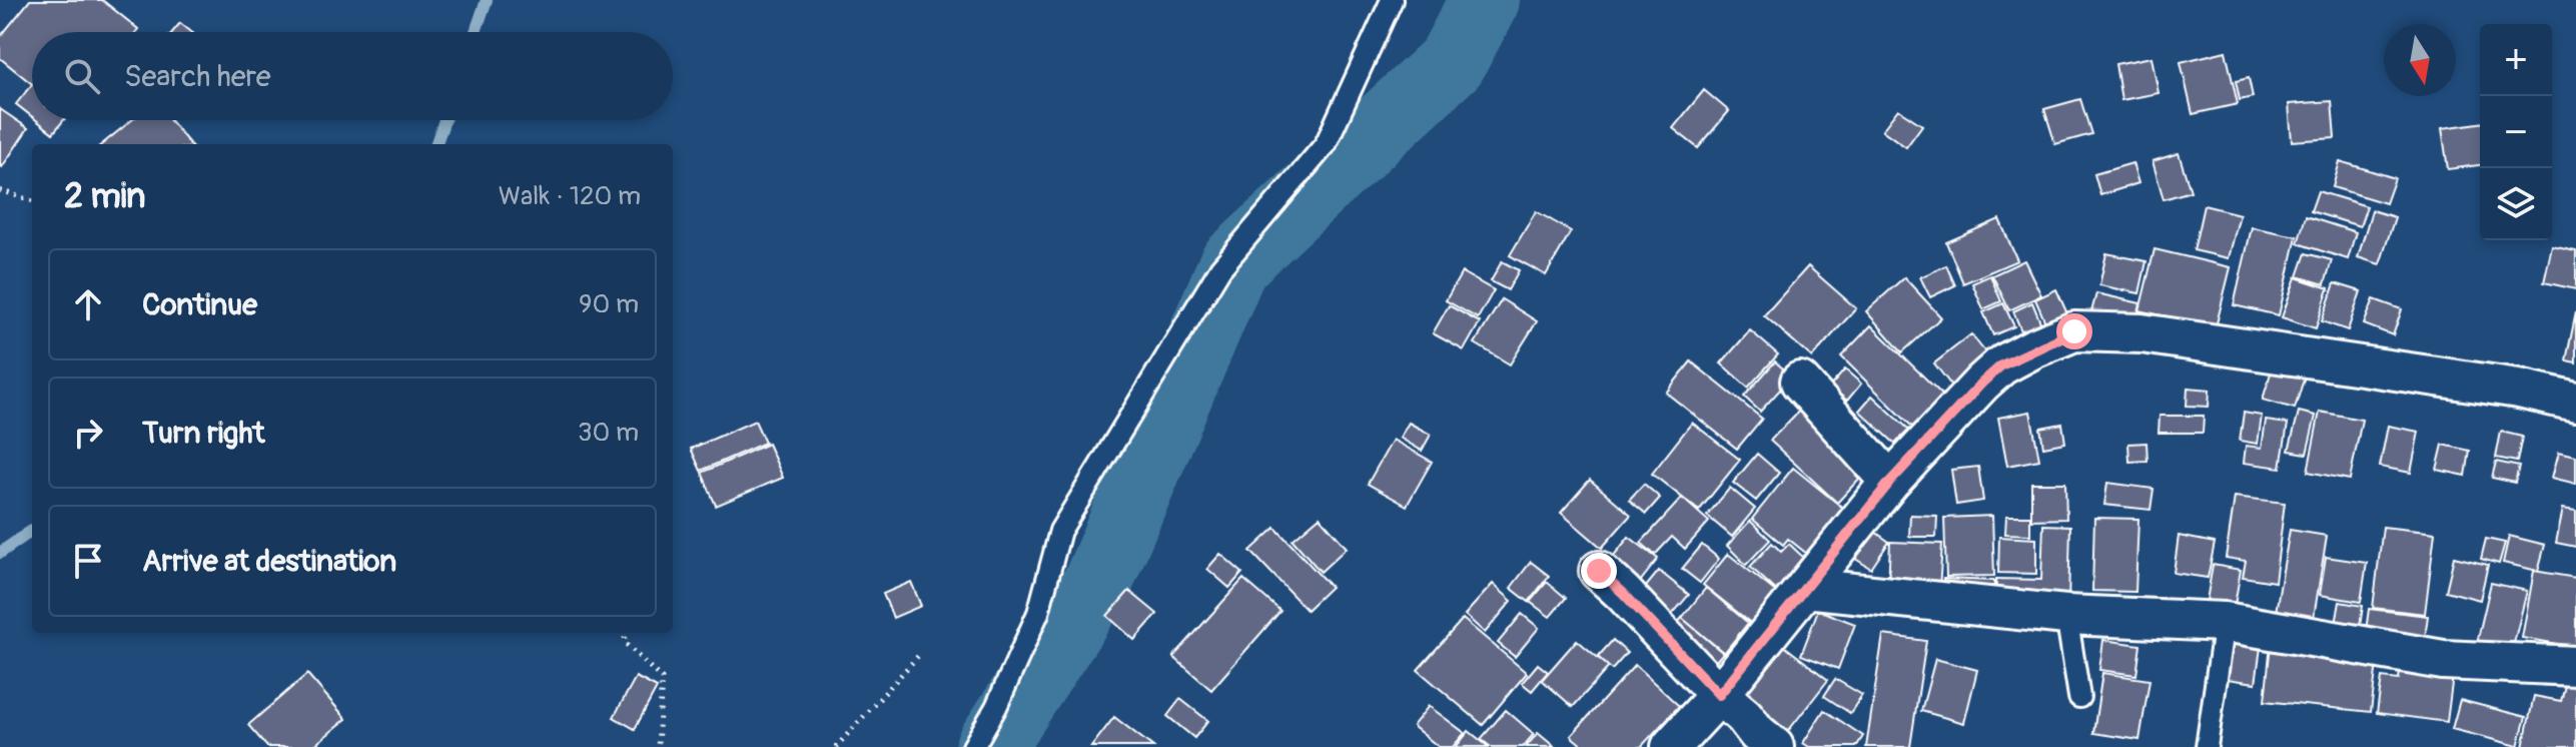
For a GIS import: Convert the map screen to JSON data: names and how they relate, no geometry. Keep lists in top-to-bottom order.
{
  "north": "bottom",
  "page": {
    "map_buttons": ["+", "−"],
    "search": "Search here",
    "heading": ["2 min", "Walk · 120 m"],
    "list": [
      ["Continue", "90 m"],
      ["Turn right", "30 m"],
      "Arrive at destination"
    ]
  }
}
